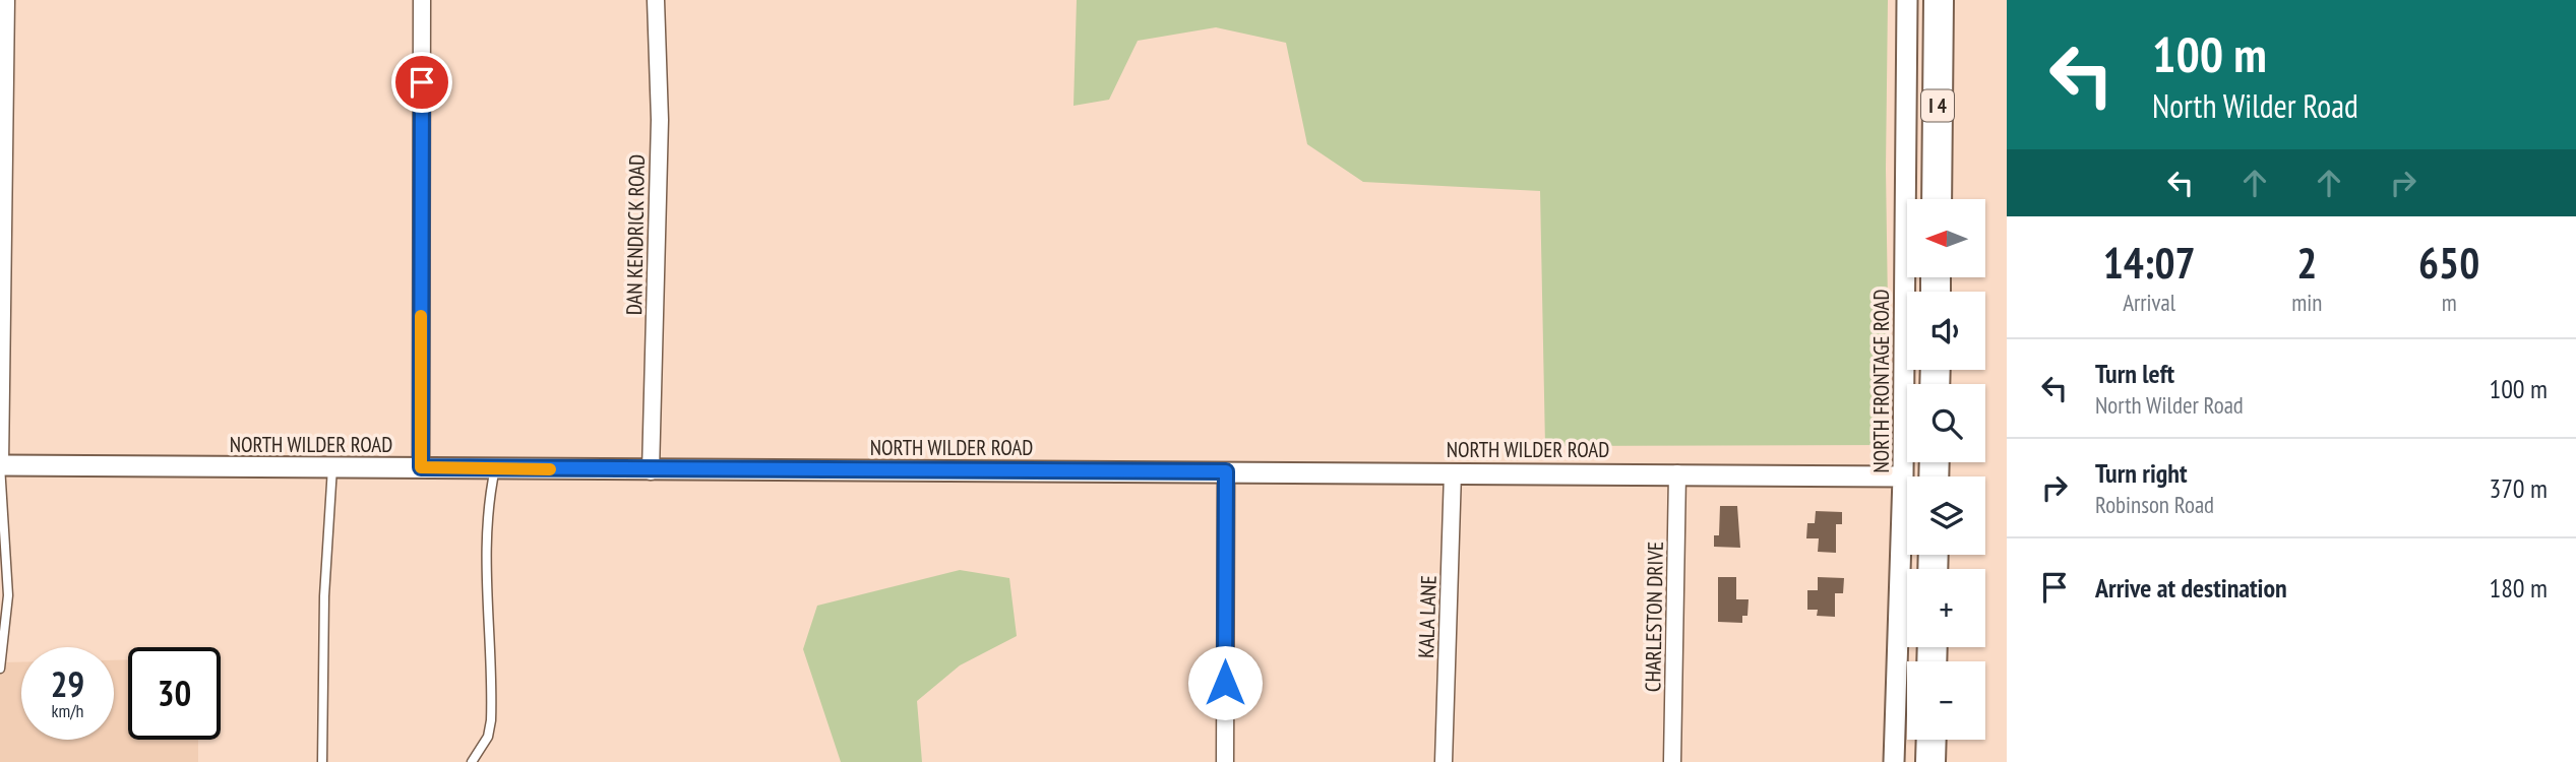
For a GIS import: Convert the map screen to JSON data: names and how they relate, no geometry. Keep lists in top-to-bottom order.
{
  "streets": {
    "highway": ["I 4"],
    "street": [
      "DAN KENDRICK ROAD",
      "NORTH FRONTAGE ROAD",
      "NORTH WILDER ROAD",
      "KALA LANE",
      "CHARLESTON DRIVE"
    ]
  },
  "crossings": [
    ["DAN KENDRICK ROAD", "NORTH WILDER ROAD"],
    ["NORTH FRONTAGE ROAD", "NORTH WILDER ROAD"],
    ["NORTH WILDER ROAD", "KALA LANE"],
    ["NORTH WILDER ROAD", "CHARLESTON DRIVE"]
  ],
  "north": "left",
  "page": {
    "turn": ["100 m", "North Wilder Road"],
    "map_buttons": ["+", "−"],
    "eta": [
      "14:07",
      "Arrival",
      "2",
      "min",
      "650",
      "m"
    ],
    "list": [
      {
        "name": "Turn left",
        "note": "North Wilder Road",
        "value": "100 m"
      },
      {
        "name": "Turn right",
        "note": "Robinson Road",
        "value": "370 m"
      },
      {
        "name": "Arrive at destination",
        "value": "180 m"
      }
    ],
    "speed": "29 km/h",
    "limit": "30"
  }
}
